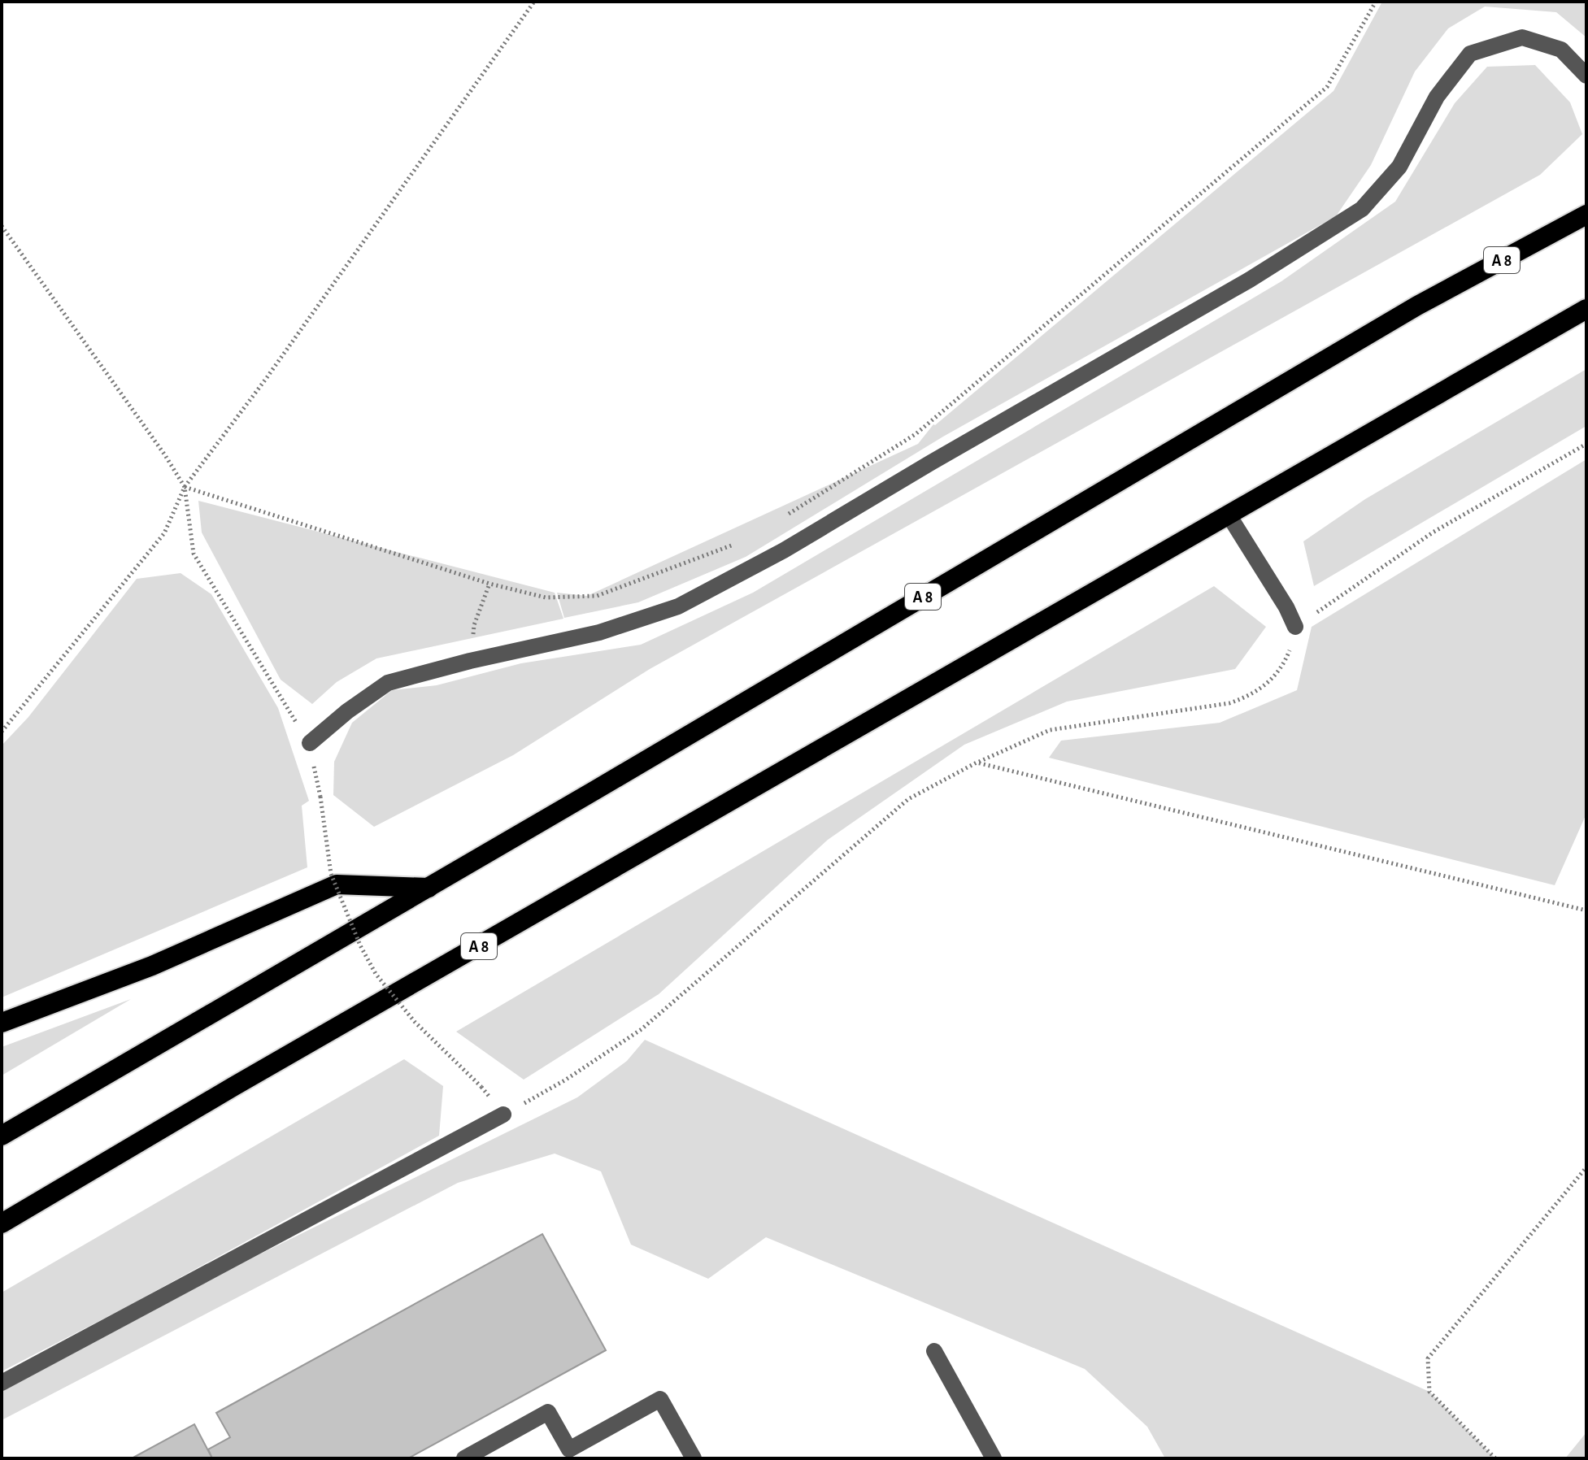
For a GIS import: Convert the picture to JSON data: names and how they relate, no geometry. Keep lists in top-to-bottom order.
{
  "streets": {
    "highway": ["A 8"]
  }
}
